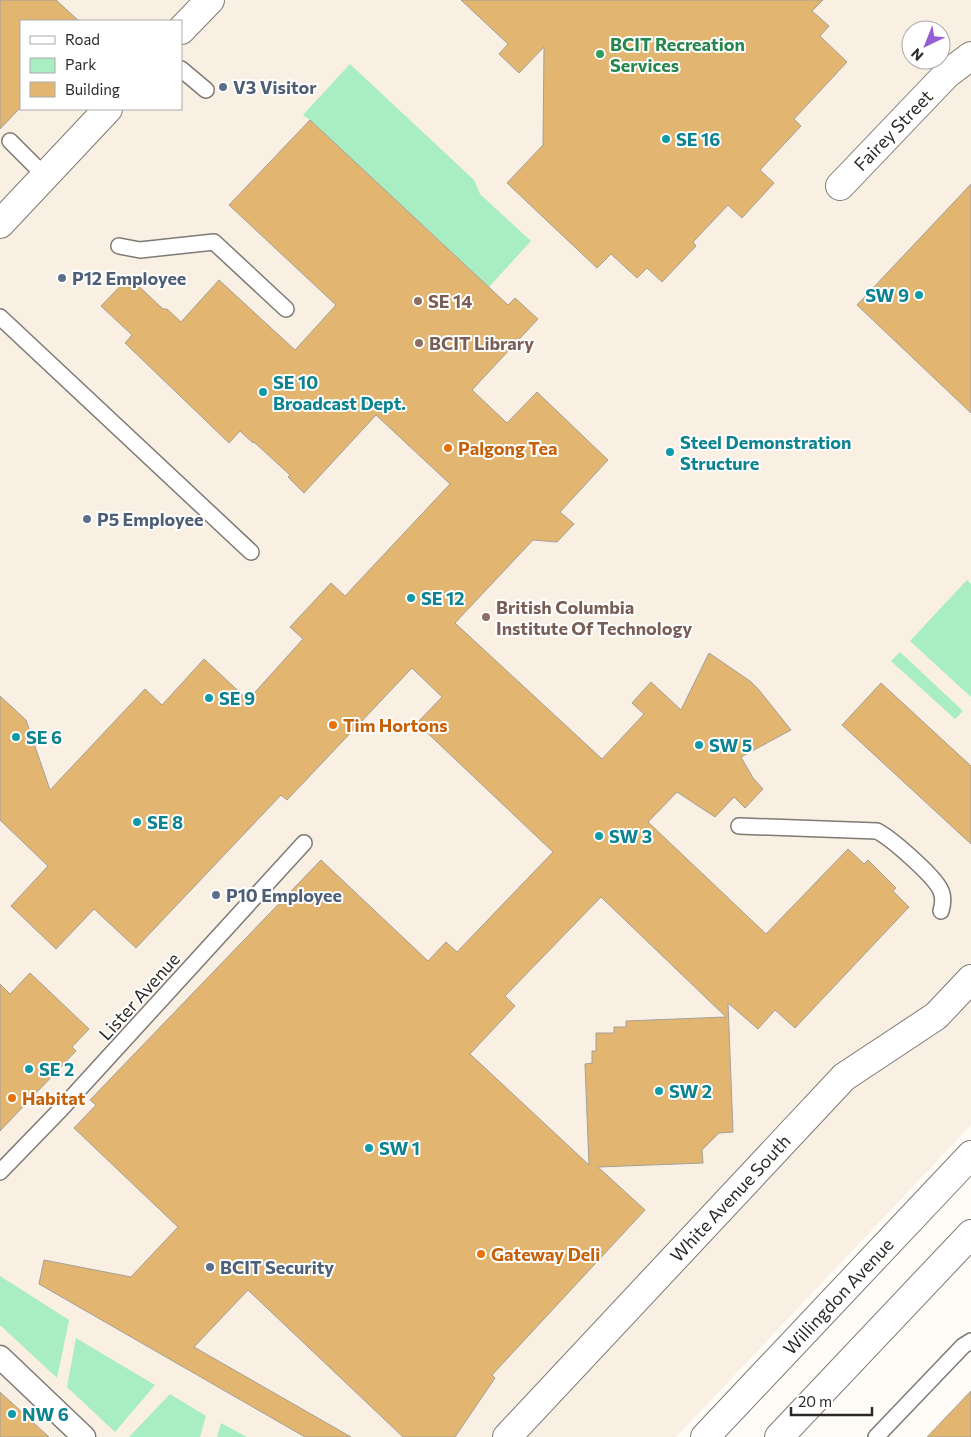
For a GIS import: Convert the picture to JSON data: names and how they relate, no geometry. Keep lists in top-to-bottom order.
{
  "streets": {
    "street": ["Fairey Street", "White Avenue South", "Willingdon Avenue"],
    "lane": ["Lister Avenue"]
  },
  "places": [
    "BCIT Recreation Services",
    "V3 Visitor",
    "SE 16",
    "P12 Employee",
    "SW 9",
    "SE 14",
    "BCIT Library",
    "SE 10 Broadcast Dept.",
    "Palgong Tea",
    "Steel Demonstration Structure",
    "P5 Employee",
    "SE 12",
    "British Columbia Institute Of Technology",
    "SE 9",
    "Tim Hortons",
    "SE 6",
    "SW 5",
    "SE 8",
    "SW 3",
    "P10 Employee",
    "SE 2",
    "SW 2",
    "Habitat",
    "SW 1",
    "Gateway Deli",
    "BCIT Security",
    "NW 6"
  ],
  "legend": ["Road", "Park", "Building"],
  "scale_bar": "20 m",
  "north": "bottom left"
}
